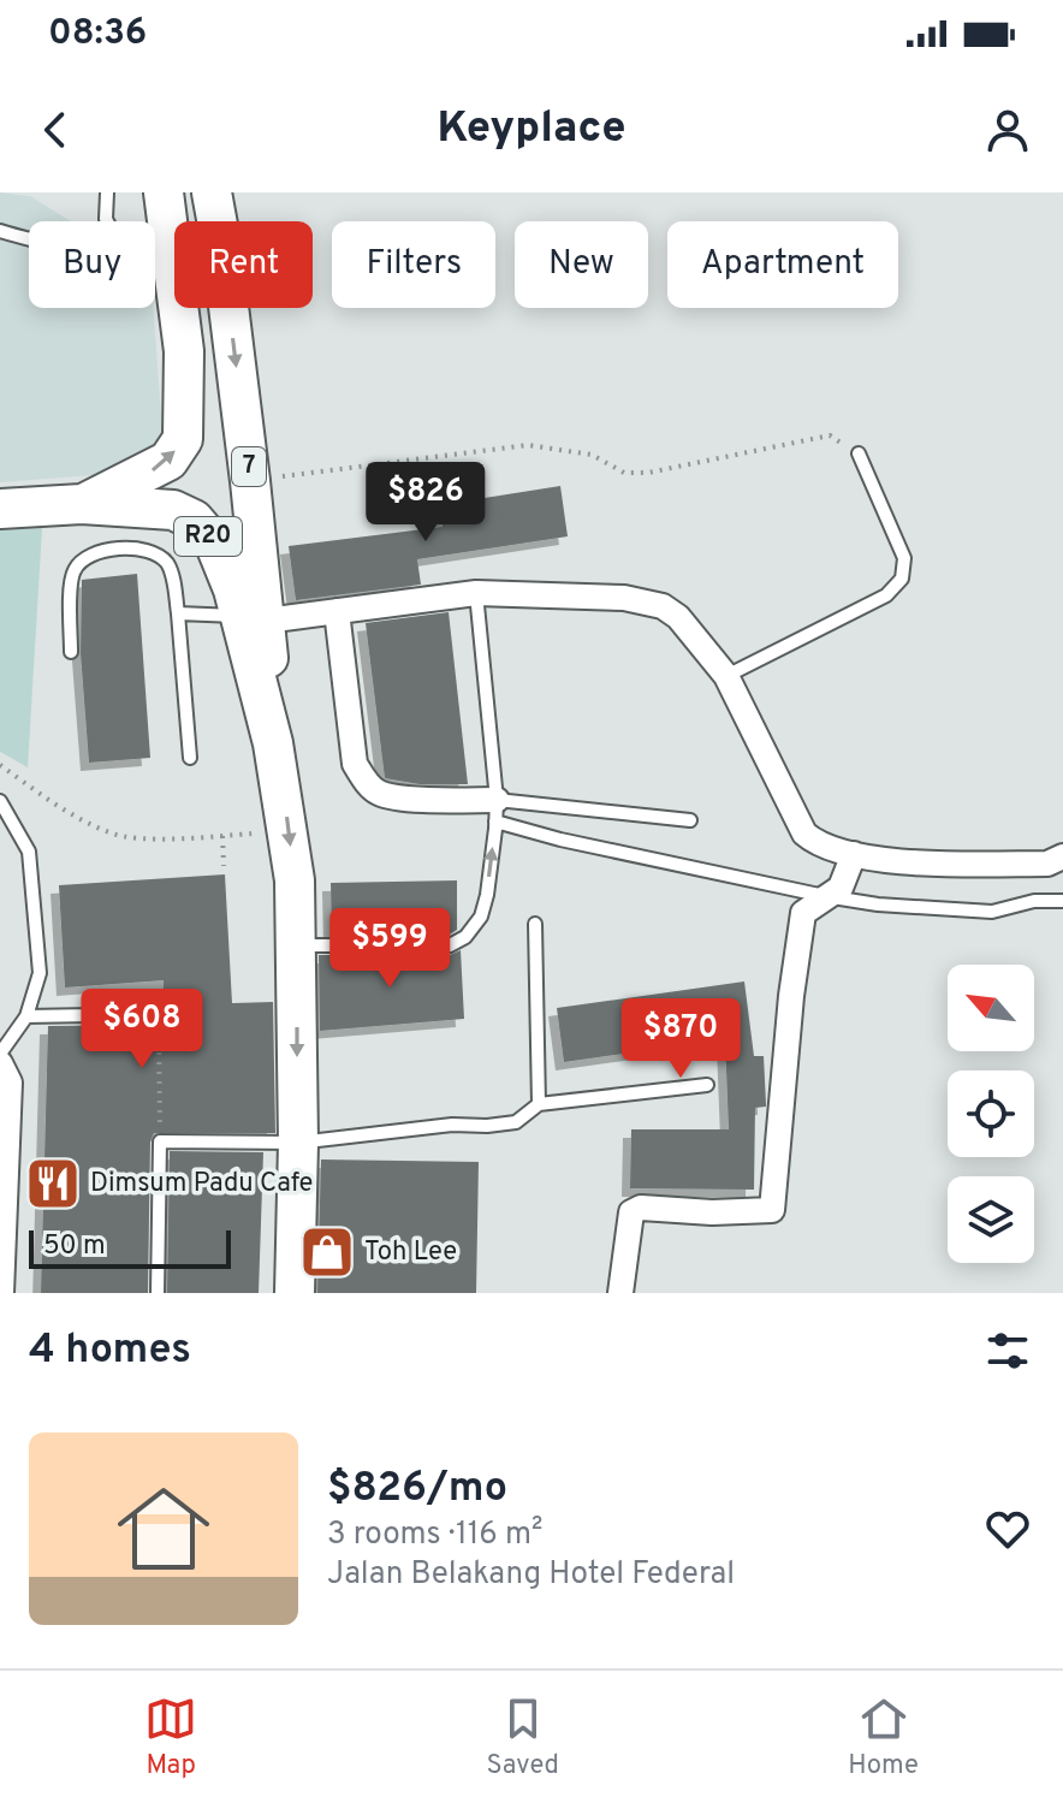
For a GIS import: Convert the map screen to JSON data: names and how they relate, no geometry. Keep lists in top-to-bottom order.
{
  "streets": {
    "main road": ["7", "R20"]
  },
  "crossings": [
    ["7", "R20"]
  ],
  "places": {
    "restaurant": ["Dimsum Padu Cafe"],
    "shop": ["Toh Lee"]
  },
  "scale_bar": "50 m",
  "north": "top left",
  "page": {
    "status": "08:36",
    "header": "Keyplace",
    "chip": [
      "Buy",
      "Rent",
      "Filters",
      "New",
      "Apartment"
    ],
    "price": [
      "$826",
      "$599",
      "$608",
      "$870"
    ],
    "scale": "50 m",
    "heading": "4 homes",
    "list": [
      {
        "name": "$826/mo",
        "note": "3 rooms · 116 m² · Jalan Belakang Hotel Federal"
      }
    ],
    "tabs": ["Map", "Saved", "Home"]
  }
}
